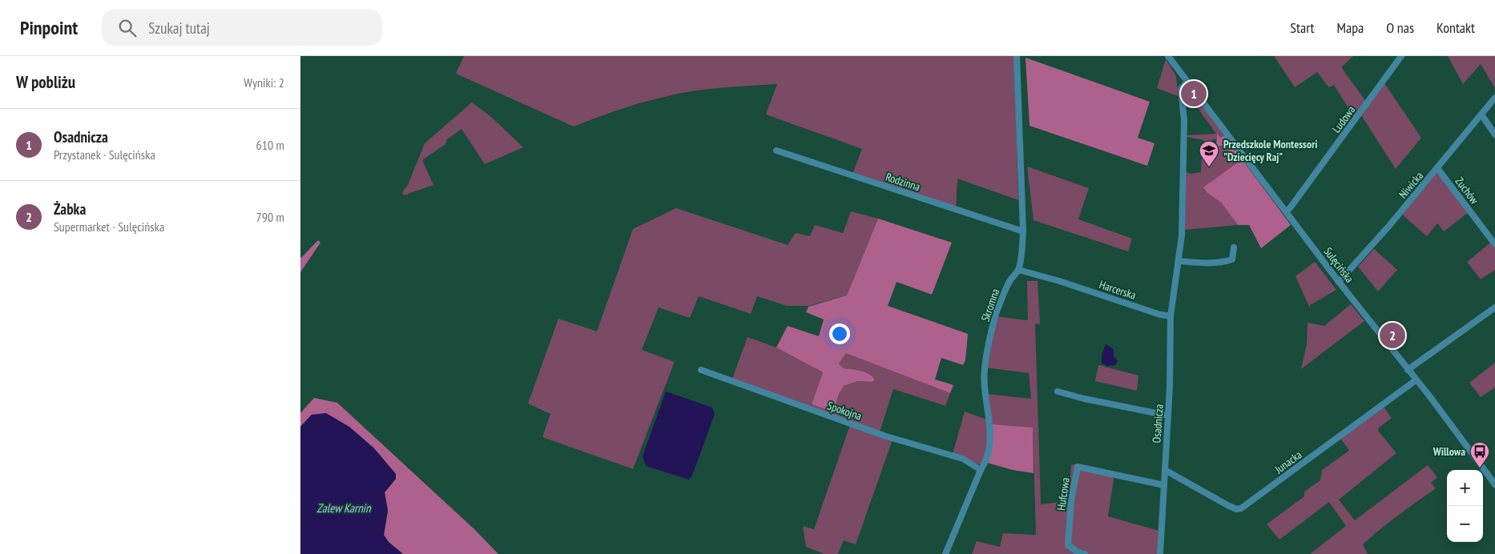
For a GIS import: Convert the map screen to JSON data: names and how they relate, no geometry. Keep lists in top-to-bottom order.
{
  "streets": {
    "street": [
      "Ludowa",
      "Rodzinna",
      "Niwicka",
      "Zuchów",
      "Sulęcińska",
      "Harcerska",
      "Skromna",
      "Spokojna",
      "Osadnicza",
      "Junacka",
      "Hufcowa"
    ]
  },
  "crossings": [
    ["Ludowa", "Sulęcińska"],
    ["Rodzinna", "Skromna"],
    ["Niwicka", "Zuchów"],
    ["Niwicka", "Sulęcińska"],
    ["Sulęcińska", "Osadnicza"],
    ["Sulęcińska", "Junacka"],
    ["Harcerska", "Skromna"],
    ["Harcerska", "Osadnicza"],
    ["Skromna", "Spokojna"],
    ["Osadnicza", "Junacka"],
    ["Osadnicza", "Hufcowa"]
  ],
  "water": ["Zalew Karnin"],
  "places": {
    "school or university": ["Przedszkole Montessori \"Dziecięcy Raj\""],
    "bus stop": ["Willowa"]
  },
  "page": {
    "header": "Pinpoint",
    "search": "Szukaj tutaj",
    "nav": [
      "Start",
      "Mapa",
      "O nas",
      "Kontakt"
    ],
    "heading": ["W pobliżu", "Wyniki: 2"],
    "pins": ["1", "2"],
    "list": [
      {
        "mark": "1",
        "name": "Osadnicza",
        "note": "Przystanek · Sulęcińska",
        "value": "610 m"
      },
      {
        "mark": "2",
        "name": "Żabka",
        "note": "Supermarket · Sulęcińska",
        "value": "790 m"
      }
    ],
    "map_buttons": ["+", "−"]
  }
}
